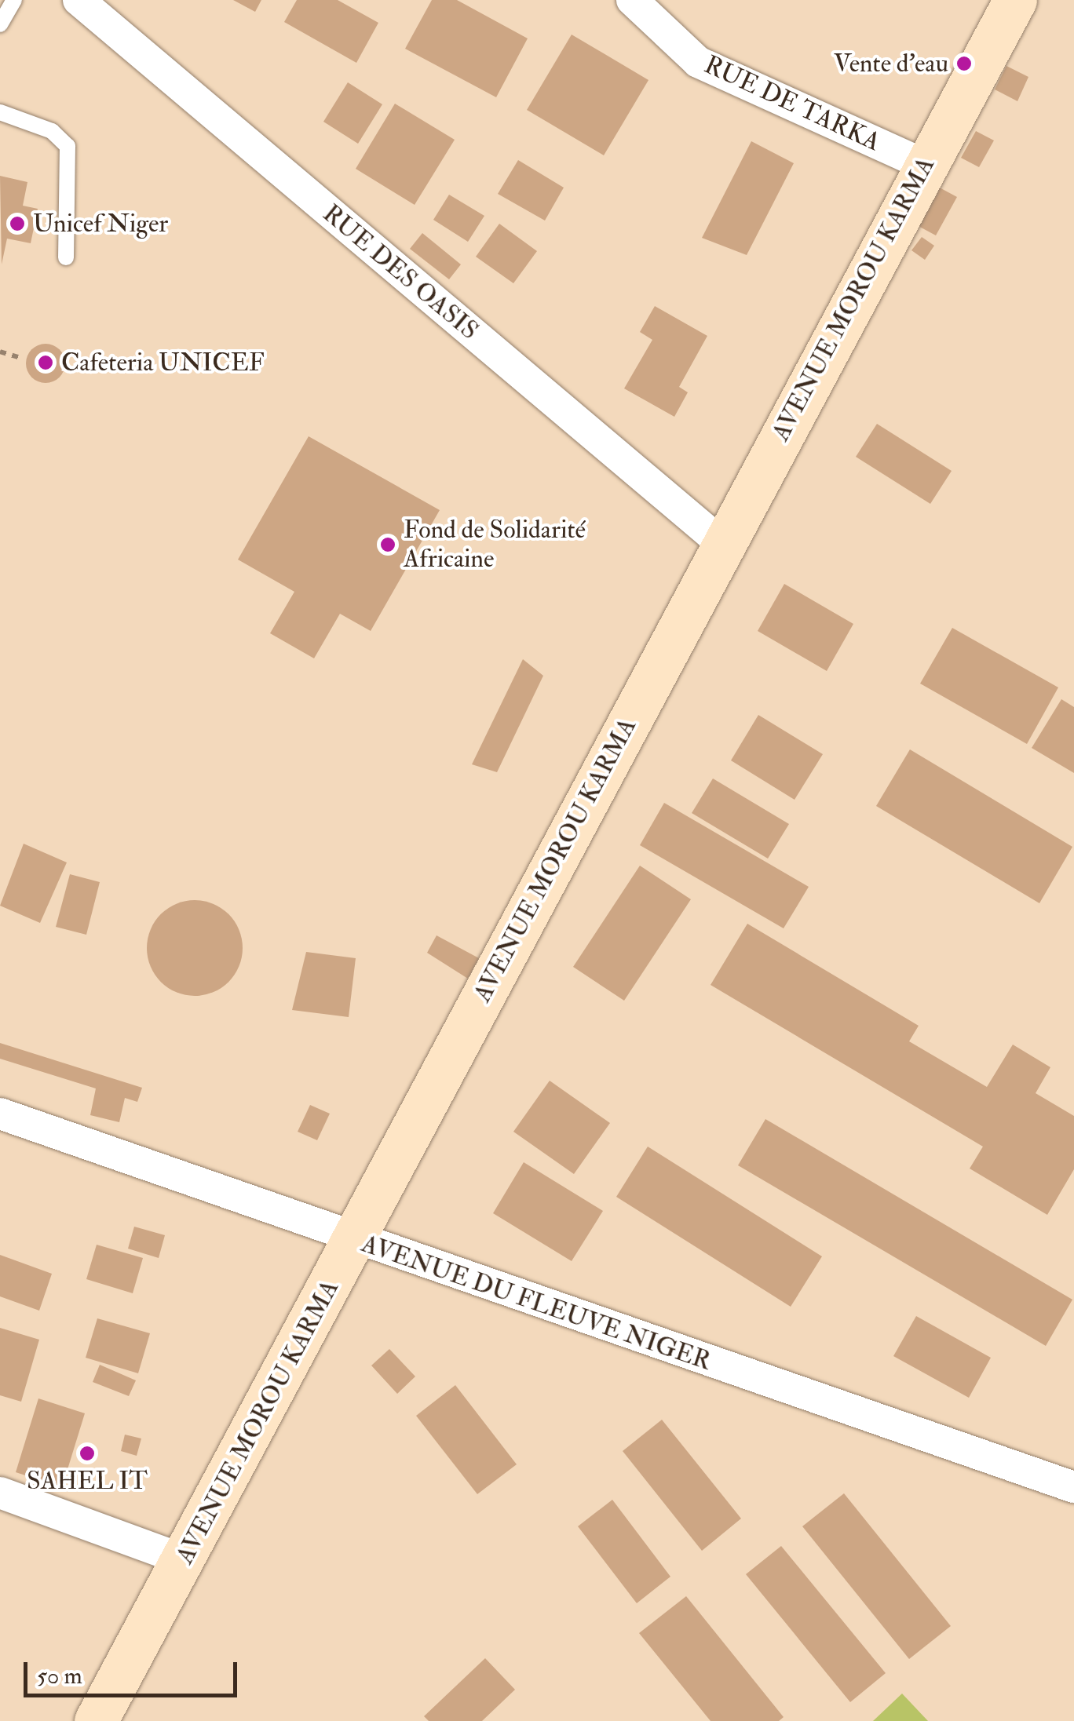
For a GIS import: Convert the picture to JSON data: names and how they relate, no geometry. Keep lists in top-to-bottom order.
{
  "streets": {
    "street": [
      "RUE DE TARKA",
      "RUE DES OASIS",
      "AVENUE MOROU KARMA",
      "AVENUE DU FLEUVE NIGER"
    ]
  },
  "crossings": [
    ["RUE DE TARKA", "AVENUE MOROU KARMA"],
    ["RUE DES OASIS", "AVENUE MOROU KARMA"],
    ["AVENUE MOROU KARMA", "AVENUE DU FLEUVE NIGER"]
  ],
  "places": [
    "Vente d'eau",
    "Unicef Niger",
    "Cafeteria UNICEF",
    "Fond de Solidarité Africaine",
    "SAHEL IT"
  ],
  "scale_bar": "50 m"
}
